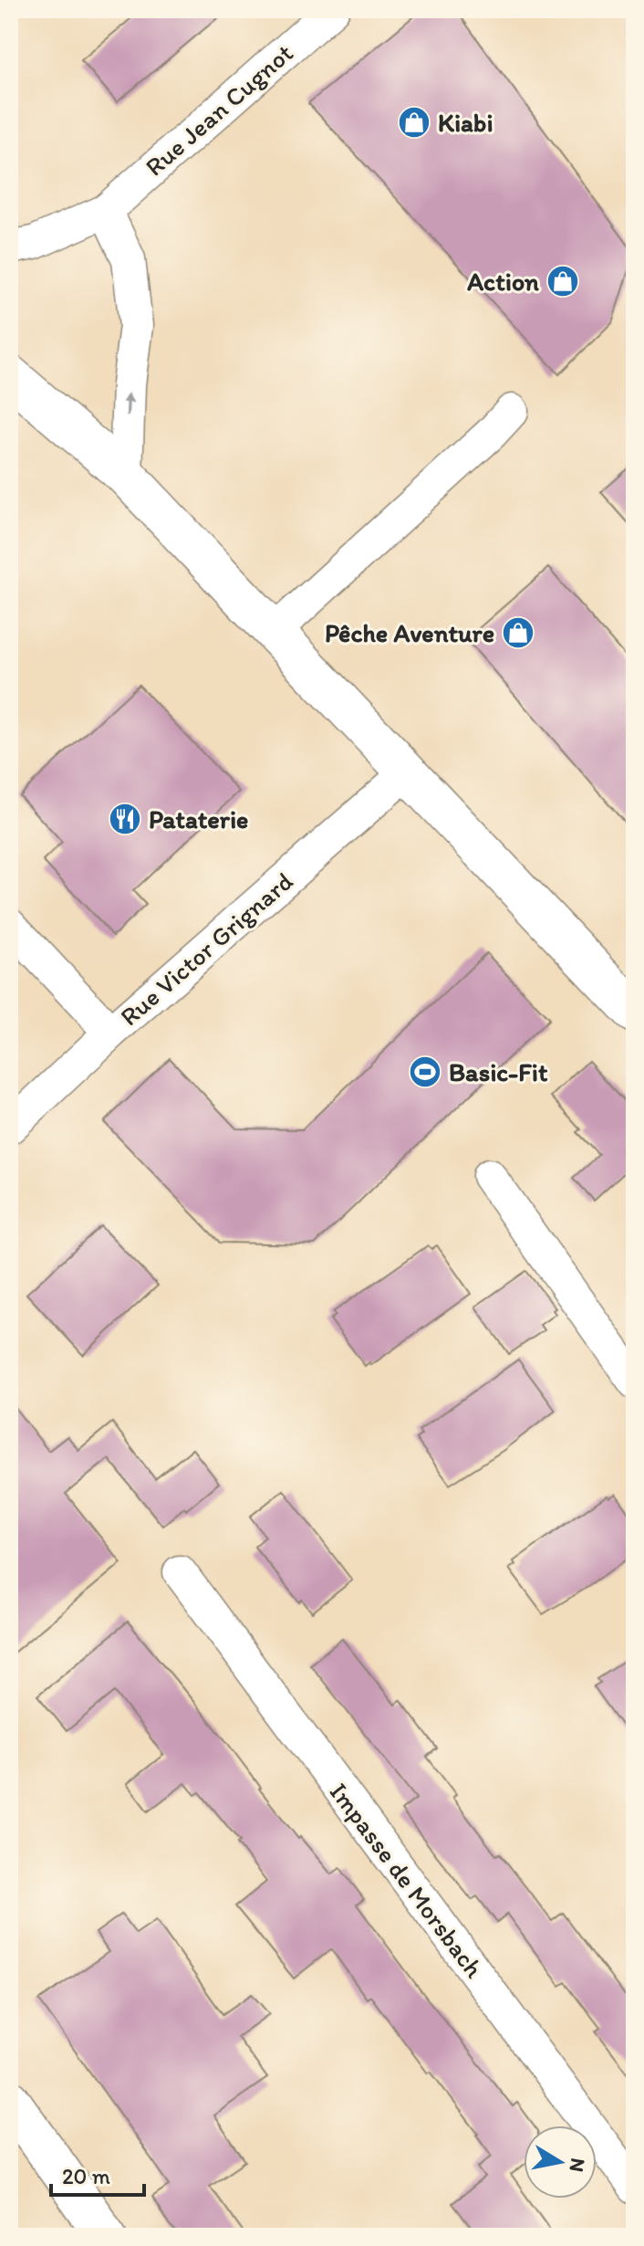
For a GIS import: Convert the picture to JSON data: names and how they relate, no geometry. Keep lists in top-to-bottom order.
{
  "streets": {
    "street": ["Rue Jean Cugnot", "Rue Victor Grignard", "Impasse de Morsbach"]
  },
  "places": {
    "shop": ["Kiabi", "Action", "Pêche Aventure"],
    "restaurant": ["Pataterie"],
    "sports": ["Basic-Fit"]
  },
  "scale_bar": "20 m",
  "north": "right"
}
